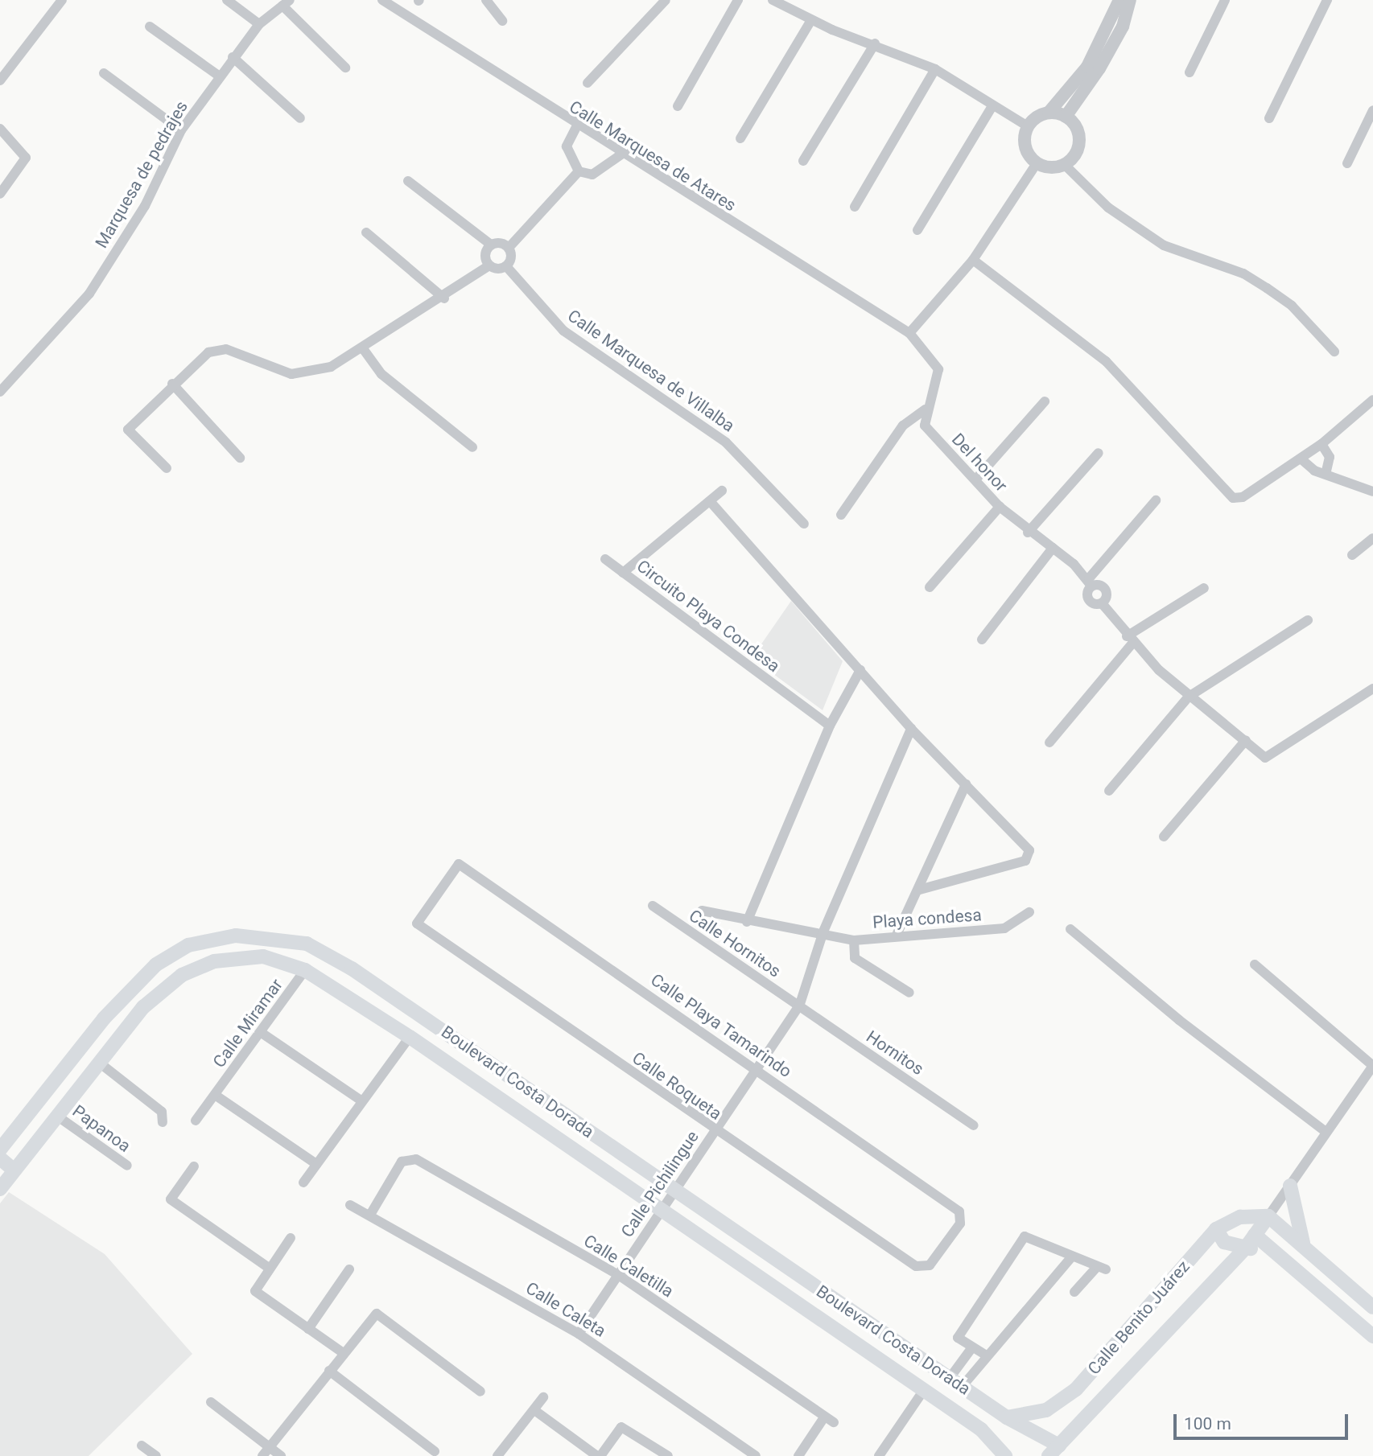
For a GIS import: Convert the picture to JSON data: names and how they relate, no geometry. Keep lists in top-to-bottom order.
{
  "streets": {
    "main road": ["Boulevard Costa Dorada", "Calle Benito Juárez"],
    "street": [
      "Calle Marquesa de Atares",
      "Marquesa de pedrajes",
      "Calle Marquesa de Villalba",
      "Del honor",
      "Circuito Playa Condesa",
      "Playa condesa",
      "Calle Hornitos",
      "Calle Miramar",
      "Calle Playa Tamarindo",
      "Hornitos",
      "Calle Roqueta",
      "Papanoa",
      "Calle Pichilingue",
      "Calle Caletilla",
      "Calle Caleta"
    ]
  },
  "crossings": [
    ["Playa condesa", "Calle Pichilingue"],
    ["Calle Hornitos", "Hornitos"],
    ["Calle Hornitos", "Calle Pichilingue"],
    ["Calle Miramar", "Boulevard Costa Dorada"],
    ["Calle Playa Tamarindo", "Calle Roqueta"],
    ["Calle Playa Tamarindo", "Calle Pichilingue"],
    ["Hornitos", "Calle Pichilingue"],
    ["Boulevard Costa Dorada", "Papanoa"],
    ["Boulevard Costa Dorada", "Calle Pichilingue"],
    ["Boulevard Costa Dorada", "Calle Benito Juárez"],
    ["Calle Roqueta", "Calle Pichilingue"],
    ["Calle Pichilingue", "Calle Caletilla"],
    ["Calle Pichilingue", "Calle Caleta"],
    ["Calle Caletilla", "Calle Caleta"]
  ],
  "scale_bar": "100 m"
}
